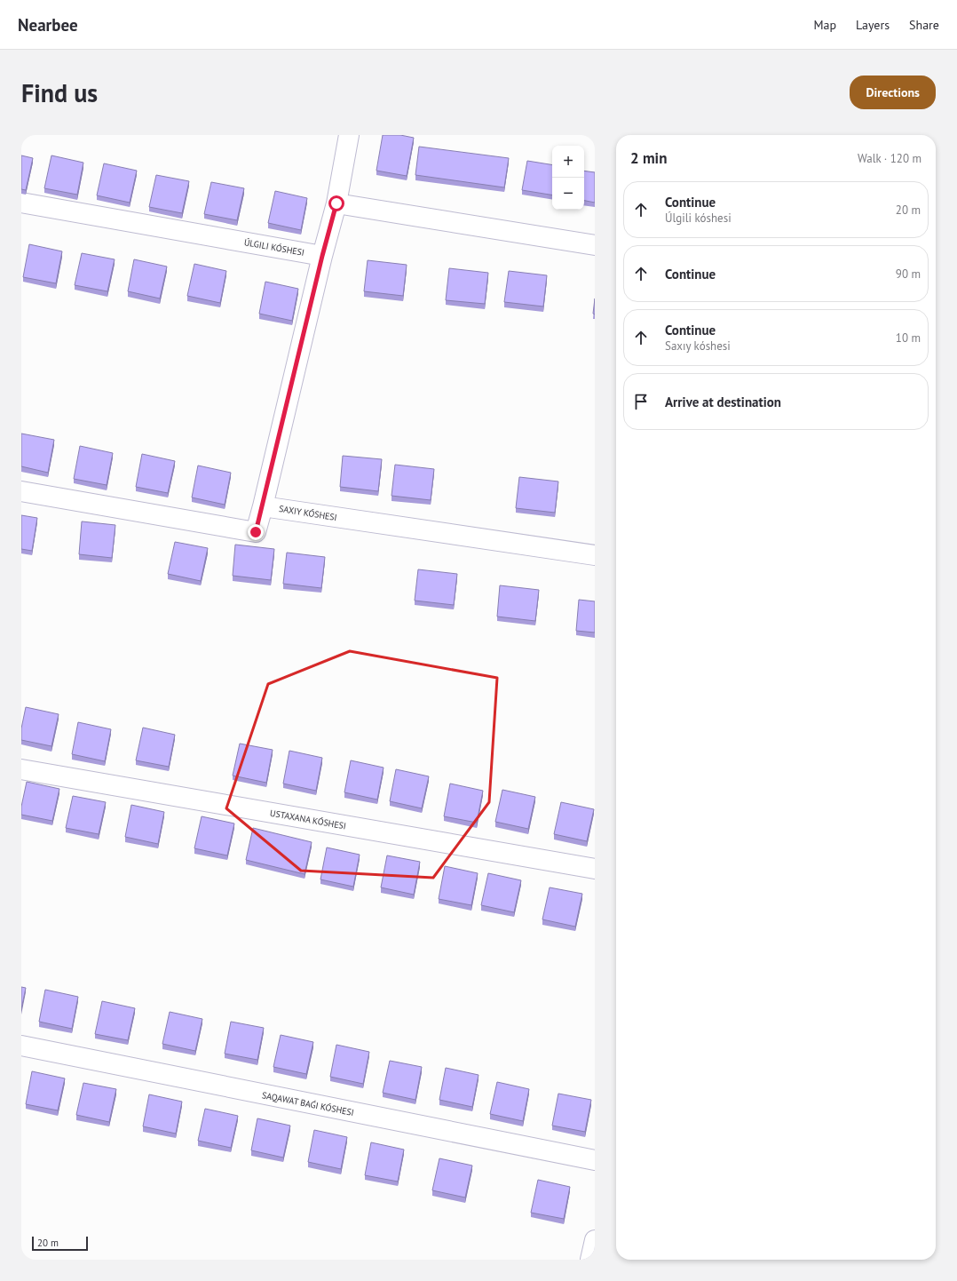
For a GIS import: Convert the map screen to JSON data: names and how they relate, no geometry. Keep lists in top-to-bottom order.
{
  "streets": {
    "street": ["ÚLGILI KÓSHESI", "USTAXANA KÓSHESI"]
  },
  "scale_bar": "20 m",
  "page": {
    "header": "Nearbee",
    "nav": ["Map", "Layers", "Share"],
    "buttons": "Directions",
    "title": "Find us",
    "heading": ["2 min", "Walk · 120 m"],
    "map_buttons": ["+", "−"],
    "list": [
      ["Continue", "Úlgili kóshesi", "20 m"],
      ["Continue", "90 m"],
      ["Continue", "Saxıy kóshesi", "10 m"],
      "Arrive at destination"
    ],
    "scale": "20 m"
  }
}
